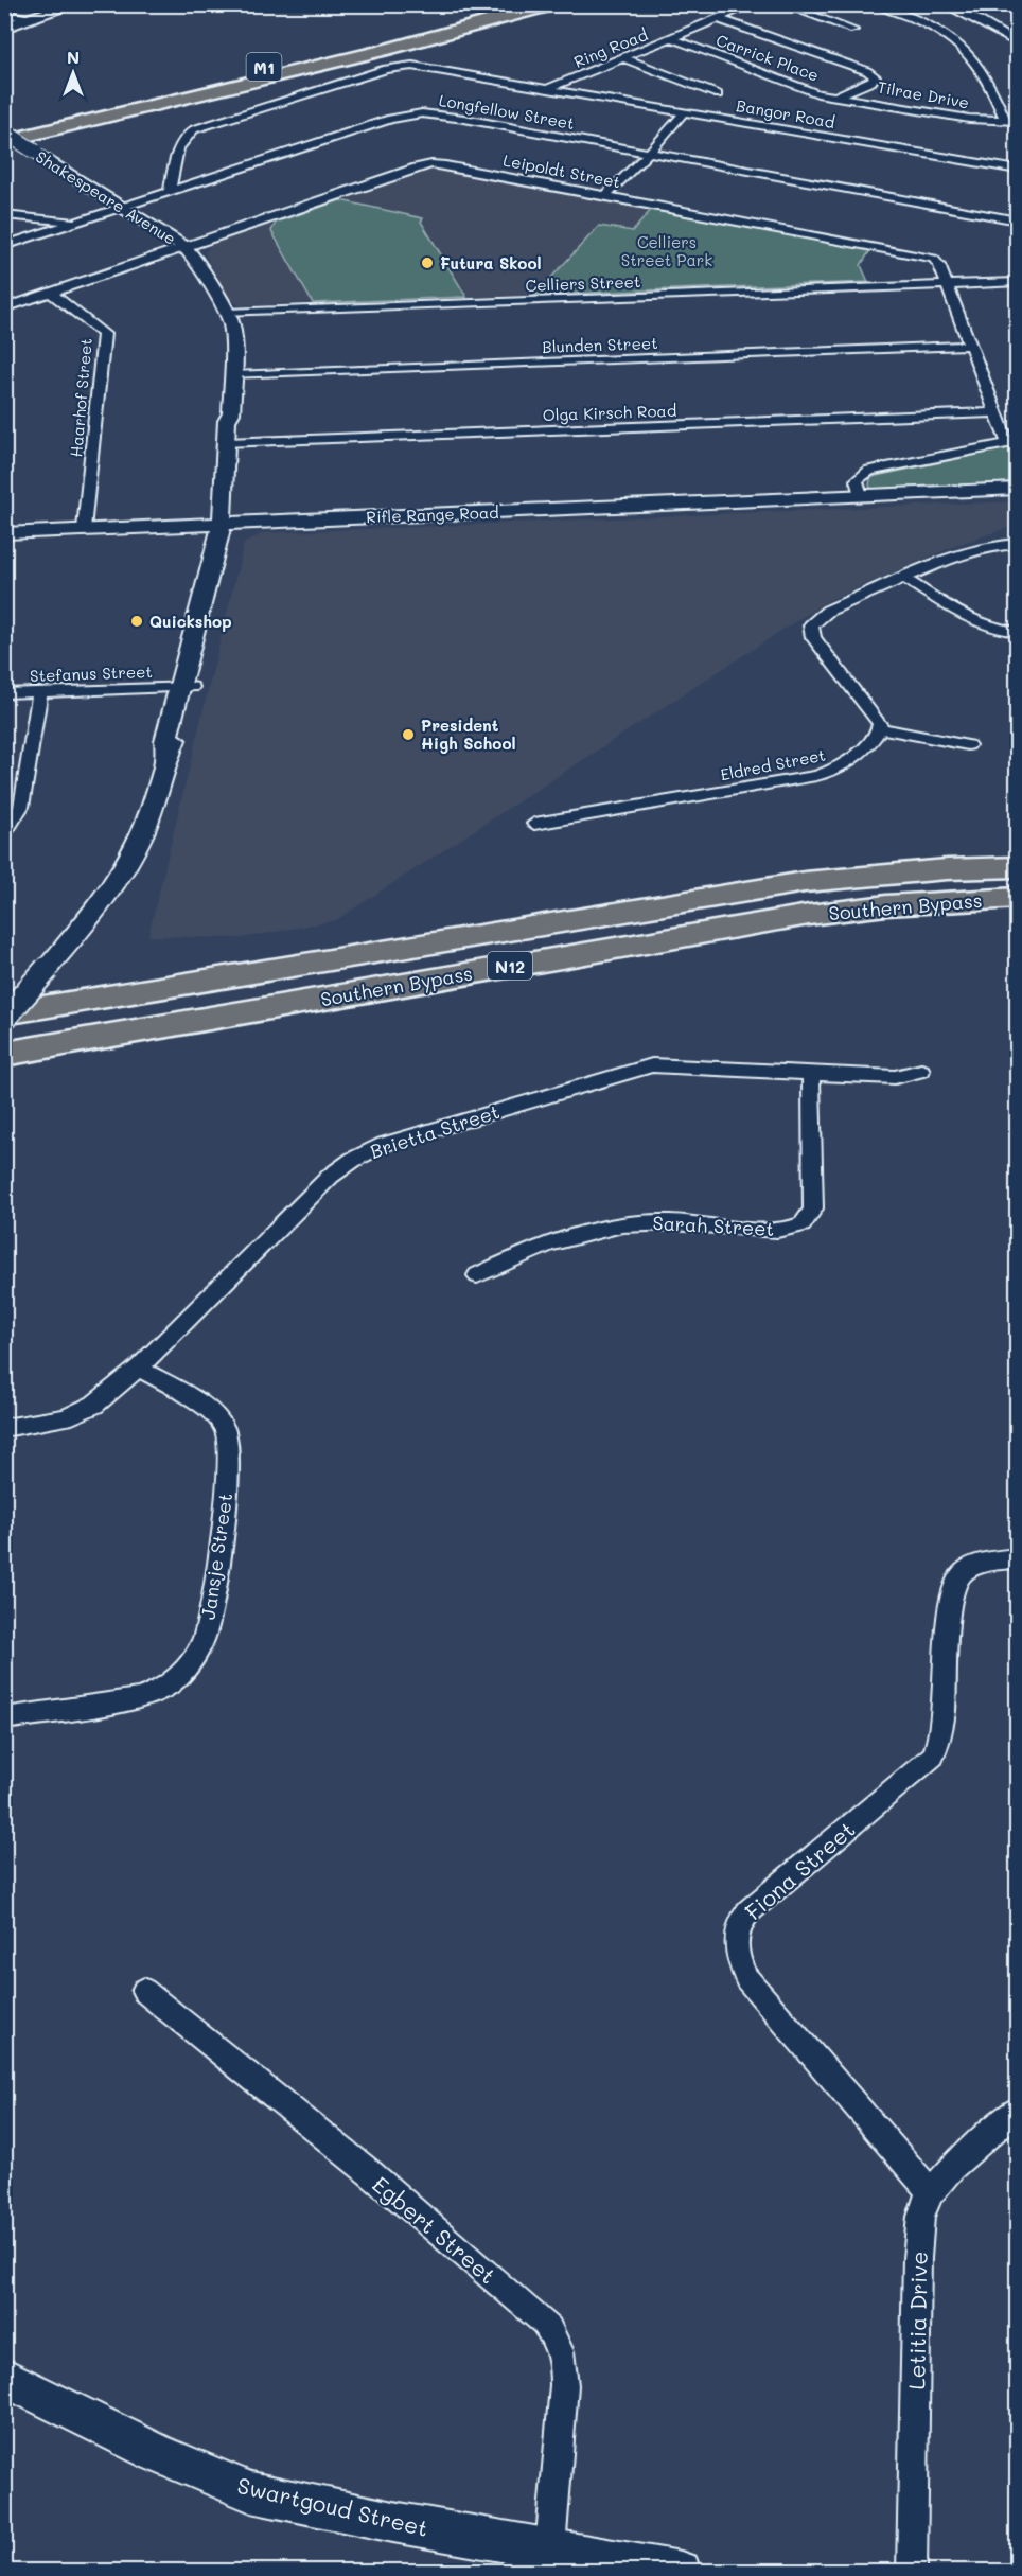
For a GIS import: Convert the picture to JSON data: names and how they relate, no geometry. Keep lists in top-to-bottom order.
{
  "streets": {
    "highway": ["M1", "Southern Bypass", "N12"],
    "street": [
      "Ring Road",
      "Carrick Place",
      "Tilrae Drive",
      "Longfellow Street",
      "Bangor Road",
      "Leipoldt Street",
      "Shakespeare Avenue",
      "Celliers Street",
      "Blunden Street",
      "Haarhof Street",
      "Olga Kirsch Road",
      "Rifle Range Road",
      "Stefanus Street",
      "Eldred Street",
      "Brietta Street",
      "Sarah Street",
      "Jansje Street",
      "Fiona Street",
      "Egbert Street",
      "Letitia Drive",
      "Swartgoud Street"
    ]
  },
  "crossings": [
    ["Ring Road", "Carrick Place"],
    ["Ring Road", "Bangor Road"],
    ["Carrick Place", "Tilrae Drive"],
    ["Longfellow Street", "Bangor Road"],
    ["Longfellow Street", "Shakespeare Avenue"],
    ["Leipoldt Street", "Shakespeare Avenue"],
    ["Leipoldt Street", "Celliers Street"],
    ["Leipoldt Street", "Blunden Street"],
    ["Leipoldt Street", "Haarhof Street"],
    ["Leipoldt Street", "Olga Kirsch Road"],
    ["Shakespeare Avenue", "Celliers Street"],
    ["Shakespeare Avenue", "Blunden Street"],
    ["Shakespeare Avenue", "Olga Kirsch Road"],
    ["Shakespeare Avenue", "Rifle Range Road"],
    ["Haarhof Street", "Rifle Range Road"],
    ["Brietta Street", "Sarah Street"],
    ["Brietta Street", "Jansje Street"],
    ["Fiona Street", "Letitia Drive"],
    ["Egbert Street", "Swartgoud Street"]
  ],
  "parks": ["Celliers Street Park"],
  "places": ["Futura Skool", "Quickshop", "President High School"],
  "north": "top"
}
